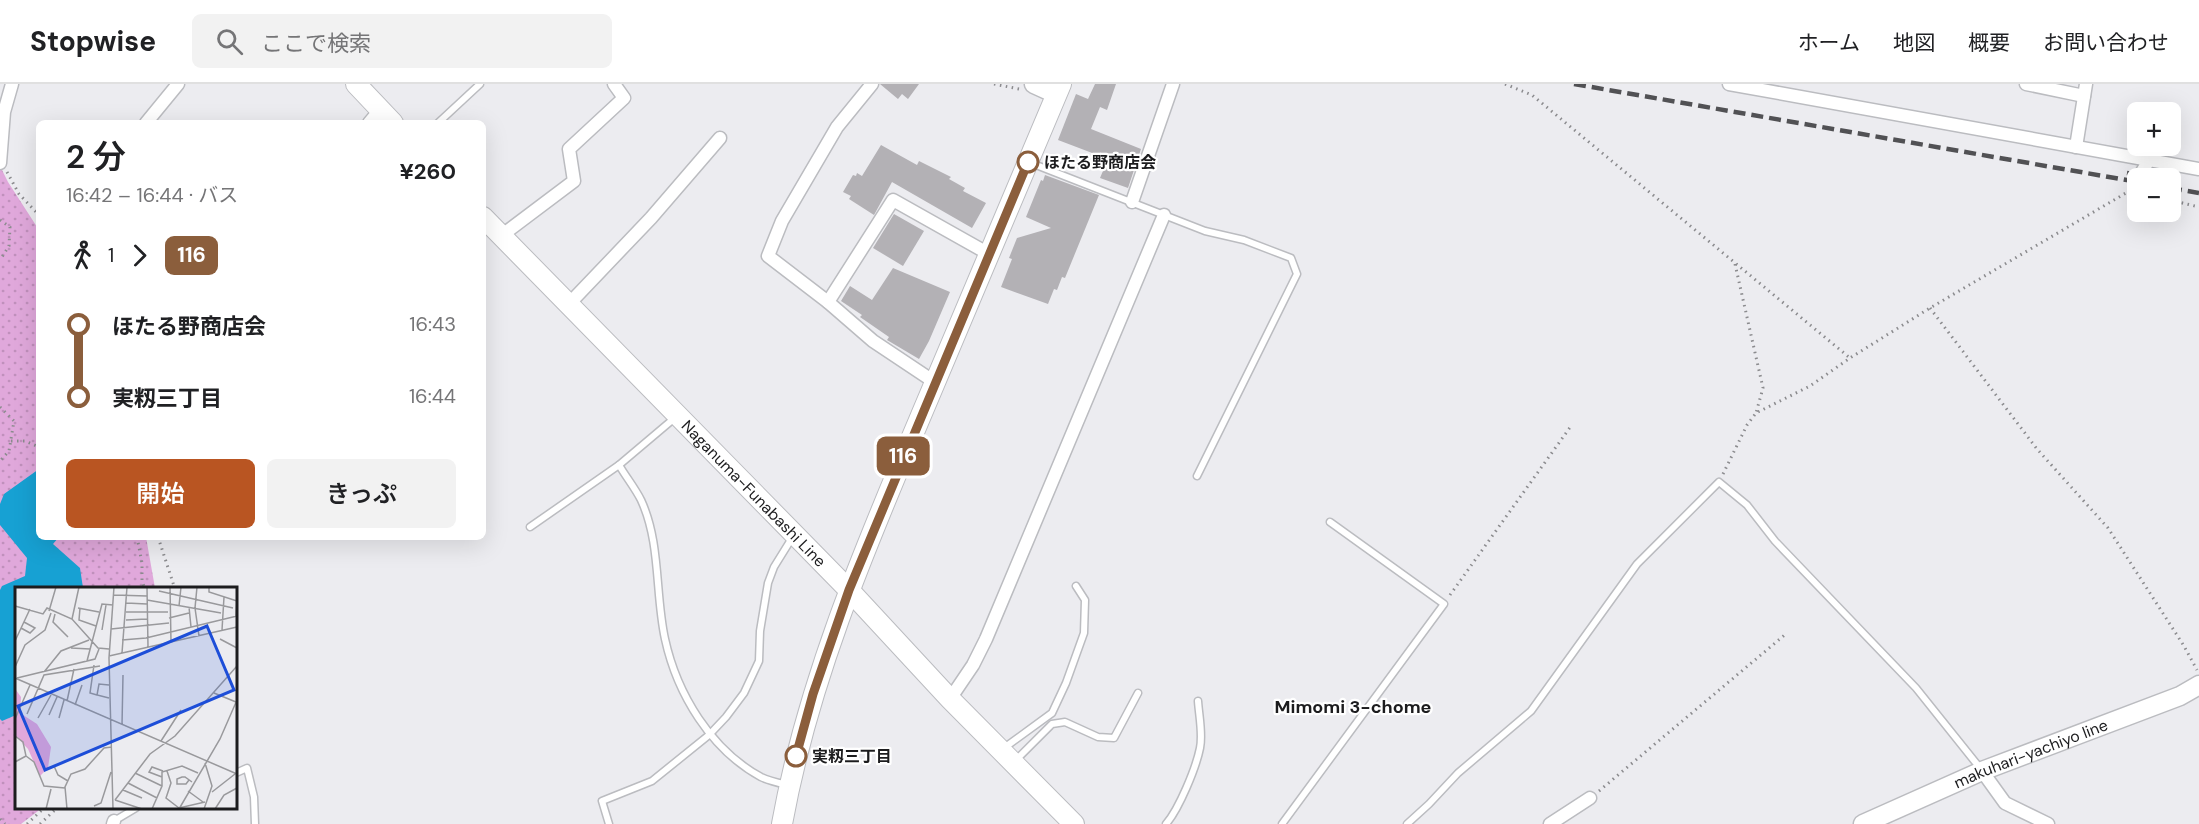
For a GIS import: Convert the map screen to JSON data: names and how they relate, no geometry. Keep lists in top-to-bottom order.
{
  "streets": {
    "main road": ["Naganuma-Funabashi Line", "makuhari-yachiyo line"]
  },
  "districts": ["Mimomi 3-chome"],
  "places": ["ほたる野商店会", "実籾三丁目"],
  "lines": ["bus line 116"],
  "page": {
    "header": "Stopwise",
    "search": "ここで検索",
    "nav": [
      "ホーム",
      "地図",
      "概要",
      "お問い合わせ"
    ],
    "on_map": "116",
    "map_buttons": ["+", "−"],
    "heading": ["2 分", "16:42 – 16:44 · バス", "¥260"],
    "legs": ["1", "116"],
    "list": [
      {
        "name": "ほたる野商店会",
        "value": "16:43"
      },
      {
        "name": "実籾三丁目",
        "value": "16:44"
      }
    ],
    "buttons": ["開始", "きっぷ"]
  }
}
